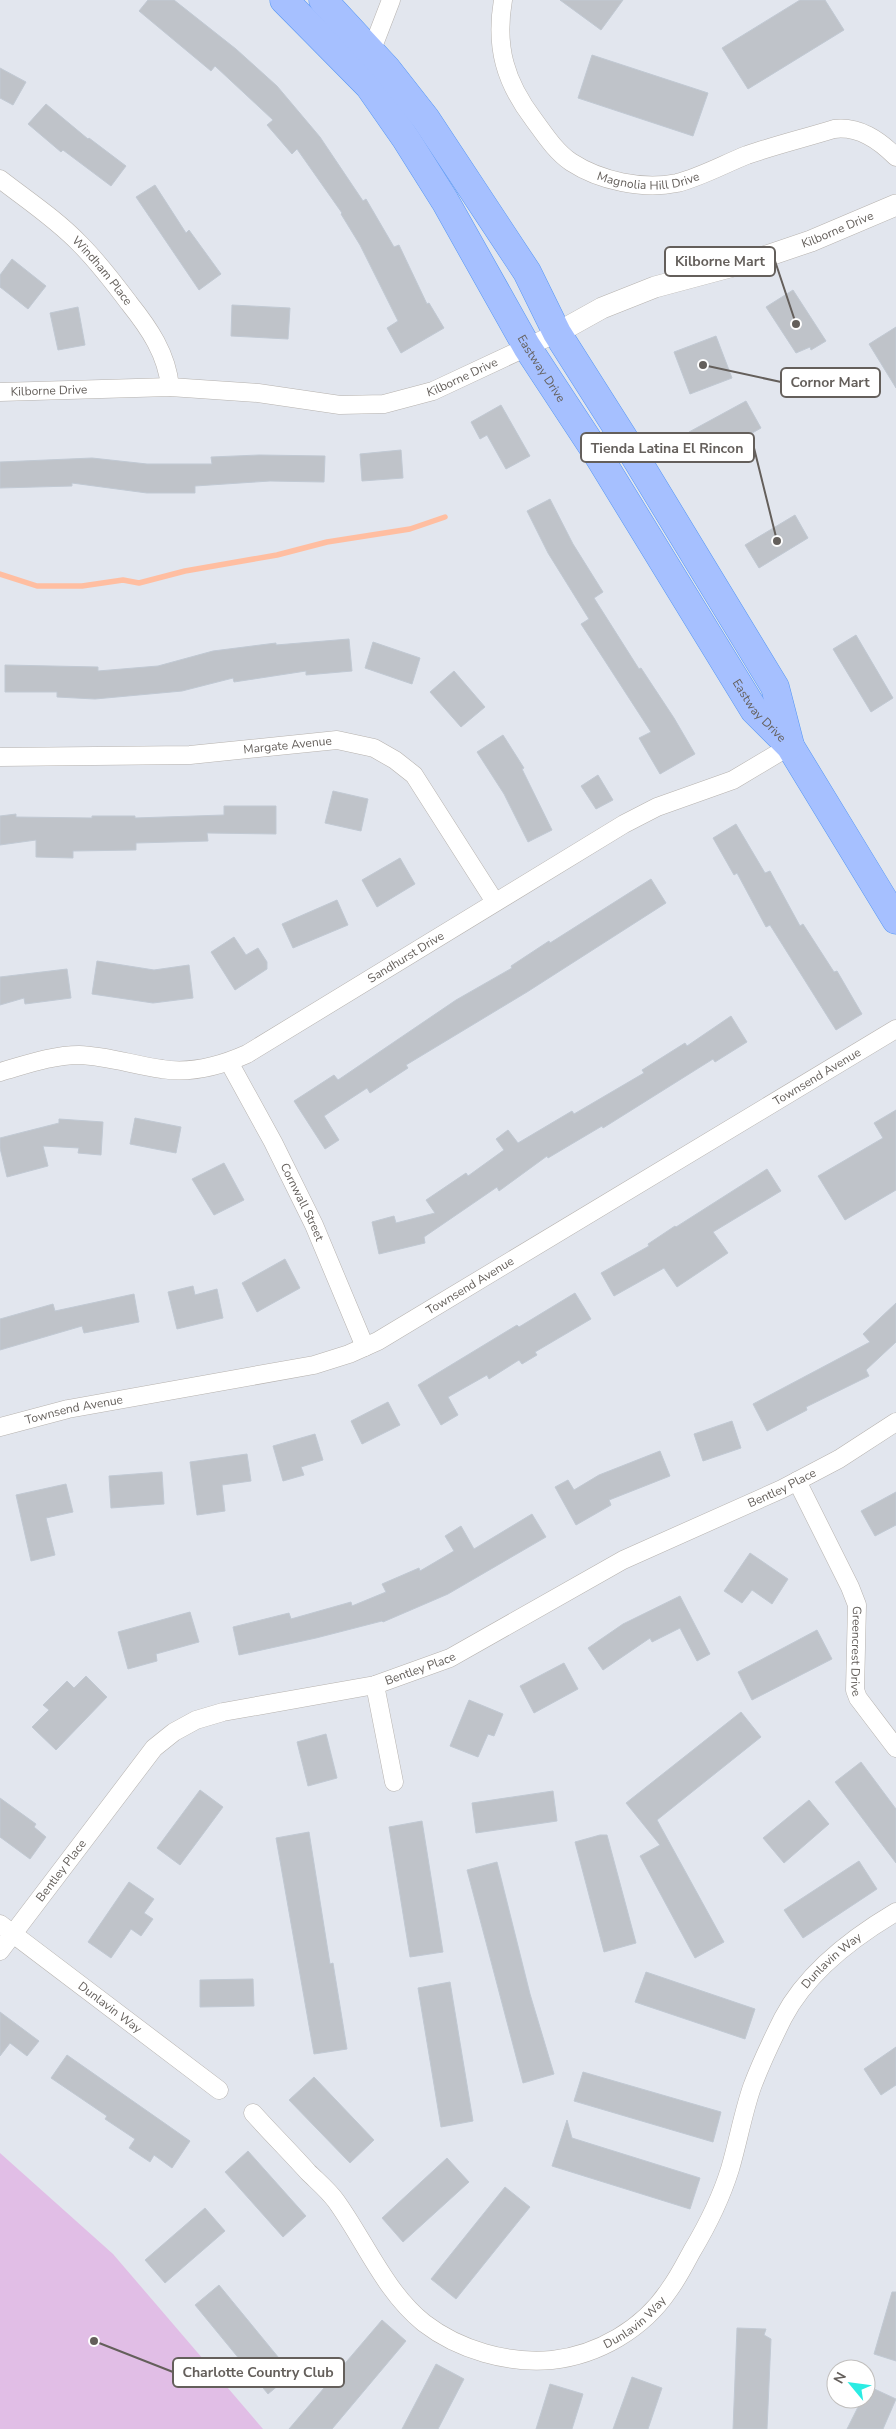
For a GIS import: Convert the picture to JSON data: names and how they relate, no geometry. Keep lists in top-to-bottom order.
{
  "streets": {
    "main road": ["Eastway Drive"],
    "street": [
      "Magnolia Hill Drive",
      "Kilborne Drive",
      "Windham Place",
      "Margate Avenue",
      "Sandhurst Drive",
      "Townsend Avenue",
      "Cornwall Street",
      "Bentley Place",
      "Greencrest Drive",
      "Dunlavin Way"
    ]
  },
  "crossings": [
    ["Kilborne Drive", "Windham Place"],
    ["Kilborne Drive", "Eastway Drive"],
    ["Eastway Drive", "Sandhurst Drive"],
    ["Margate Avenue", "Sandhurst Drive"],
    ["Sandhurst Drive", "Cornwall Street"],
    ["Townsend Avenue", "Cornwall Street"],
    ["Bentley Place", "Greencrest Drive"],
    ["Bentley Place", "Dunlavin Way"]
  ],
  "places": [
    "Kilborne Mart",
    "Cornor Mart",
    "Tienda Latina El Rincon",
    "Charlotte Country Club"
  ],
  "north": "top left"
}
